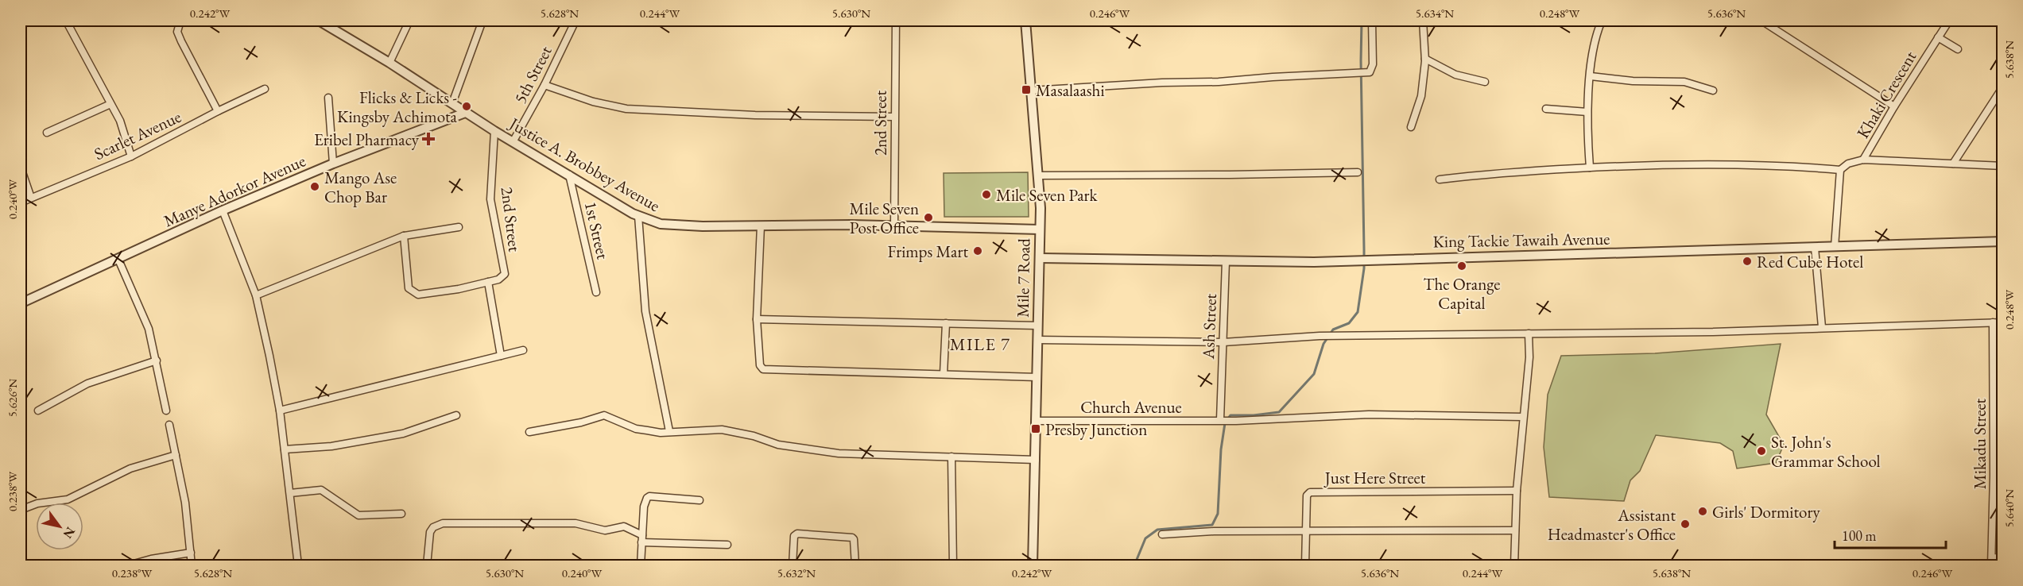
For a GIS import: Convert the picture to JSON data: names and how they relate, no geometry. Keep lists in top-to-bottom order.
{
  "streets": {
    "street": [
      "5th Street",
      "Khaki Crescent",
      "2nd Street",
      "Scarlet Avenue",
      "Justice A. Brobbey Avenue",
      "Manye Adorkor Avenue",
      "1st Street",
      "King Tackie Tawaih Avenue",
      "Mile 7 Road",
      "Ash Street",
      "Church Avenue",
      "Mikadu Street",
      "Just Here Street"
    ]
  },
  "crossings": [
    ["5th Street", "Justice A. Brobbey Avenue"],
    ["2nd Street", "Justice A. Brobbey Avenue"],
    ["Justice A. Brobbey Avenue", "Manye Adorkor Avenue"],
    ["Justice A. Brobbey Avenue", "1st Street"],
    ["Justice A. Brobbey Avenue", "Mile 7 Road"],
    ["King Tackie Tawaih Avenue", "Mile 7 Road"],
    ["King Tackie Tawaih Avenue", "Ash Street"],
    ["Mile 7 Road", "Church Avenue"],
    ["Ash Street", "Church Avenue"]
  ],
  "districts": ["MILE 7"],
  "places": {
    "transit": ["Masalaashi", "Presby Junction"],
    "other": [
      "Flicks & Licks - Kingsby Achimota",
      "Mango Ase Chop Bar",
      "Mile Seven Park",
      "Mile Seven Post Office",
      "Frimps Mart",
      "Red Cube Hotel",
      "The Orange Capital",
      "St. John's Grammar School",
      "Girls' Dormitory",
      "Assistant Headmaster's Office"
    ],
    "health": ["Eribel Pharmacy"]
  },
  "scale_bar": "100 m",
  "north": "bottom right",
  "coordinates": [
    "0.242°W",
    "5.628°N",
    "0.244°W",
    "5.630°N",
    "0.246°W",
    "5.634°N",
    "0.248°W",
    "5.636°N",
    "5.638°N",
    "0.240°W",
    "5.626°N",
    "0.238°W",
    "5.640°N",
    "5.632°N"
  ]
}
